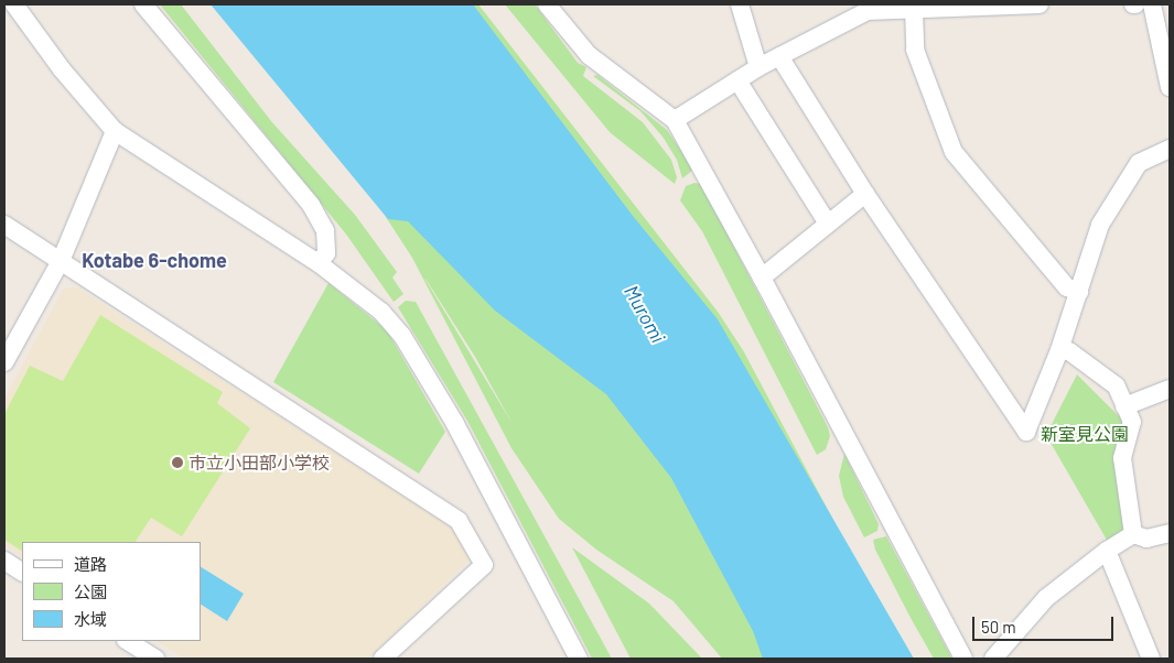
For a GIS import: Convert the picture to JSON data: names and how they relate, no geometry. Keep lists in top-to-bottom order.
{
  "districts": ["Kotabe 6-chome"],
  "water": ["Muromi"],
  "parks": ["新室見公園"],
  "places": ["市立小田部小学校"],
  "legend": ["道路", "公園", "水域"],
  "scale_bar": "50 m"
}
